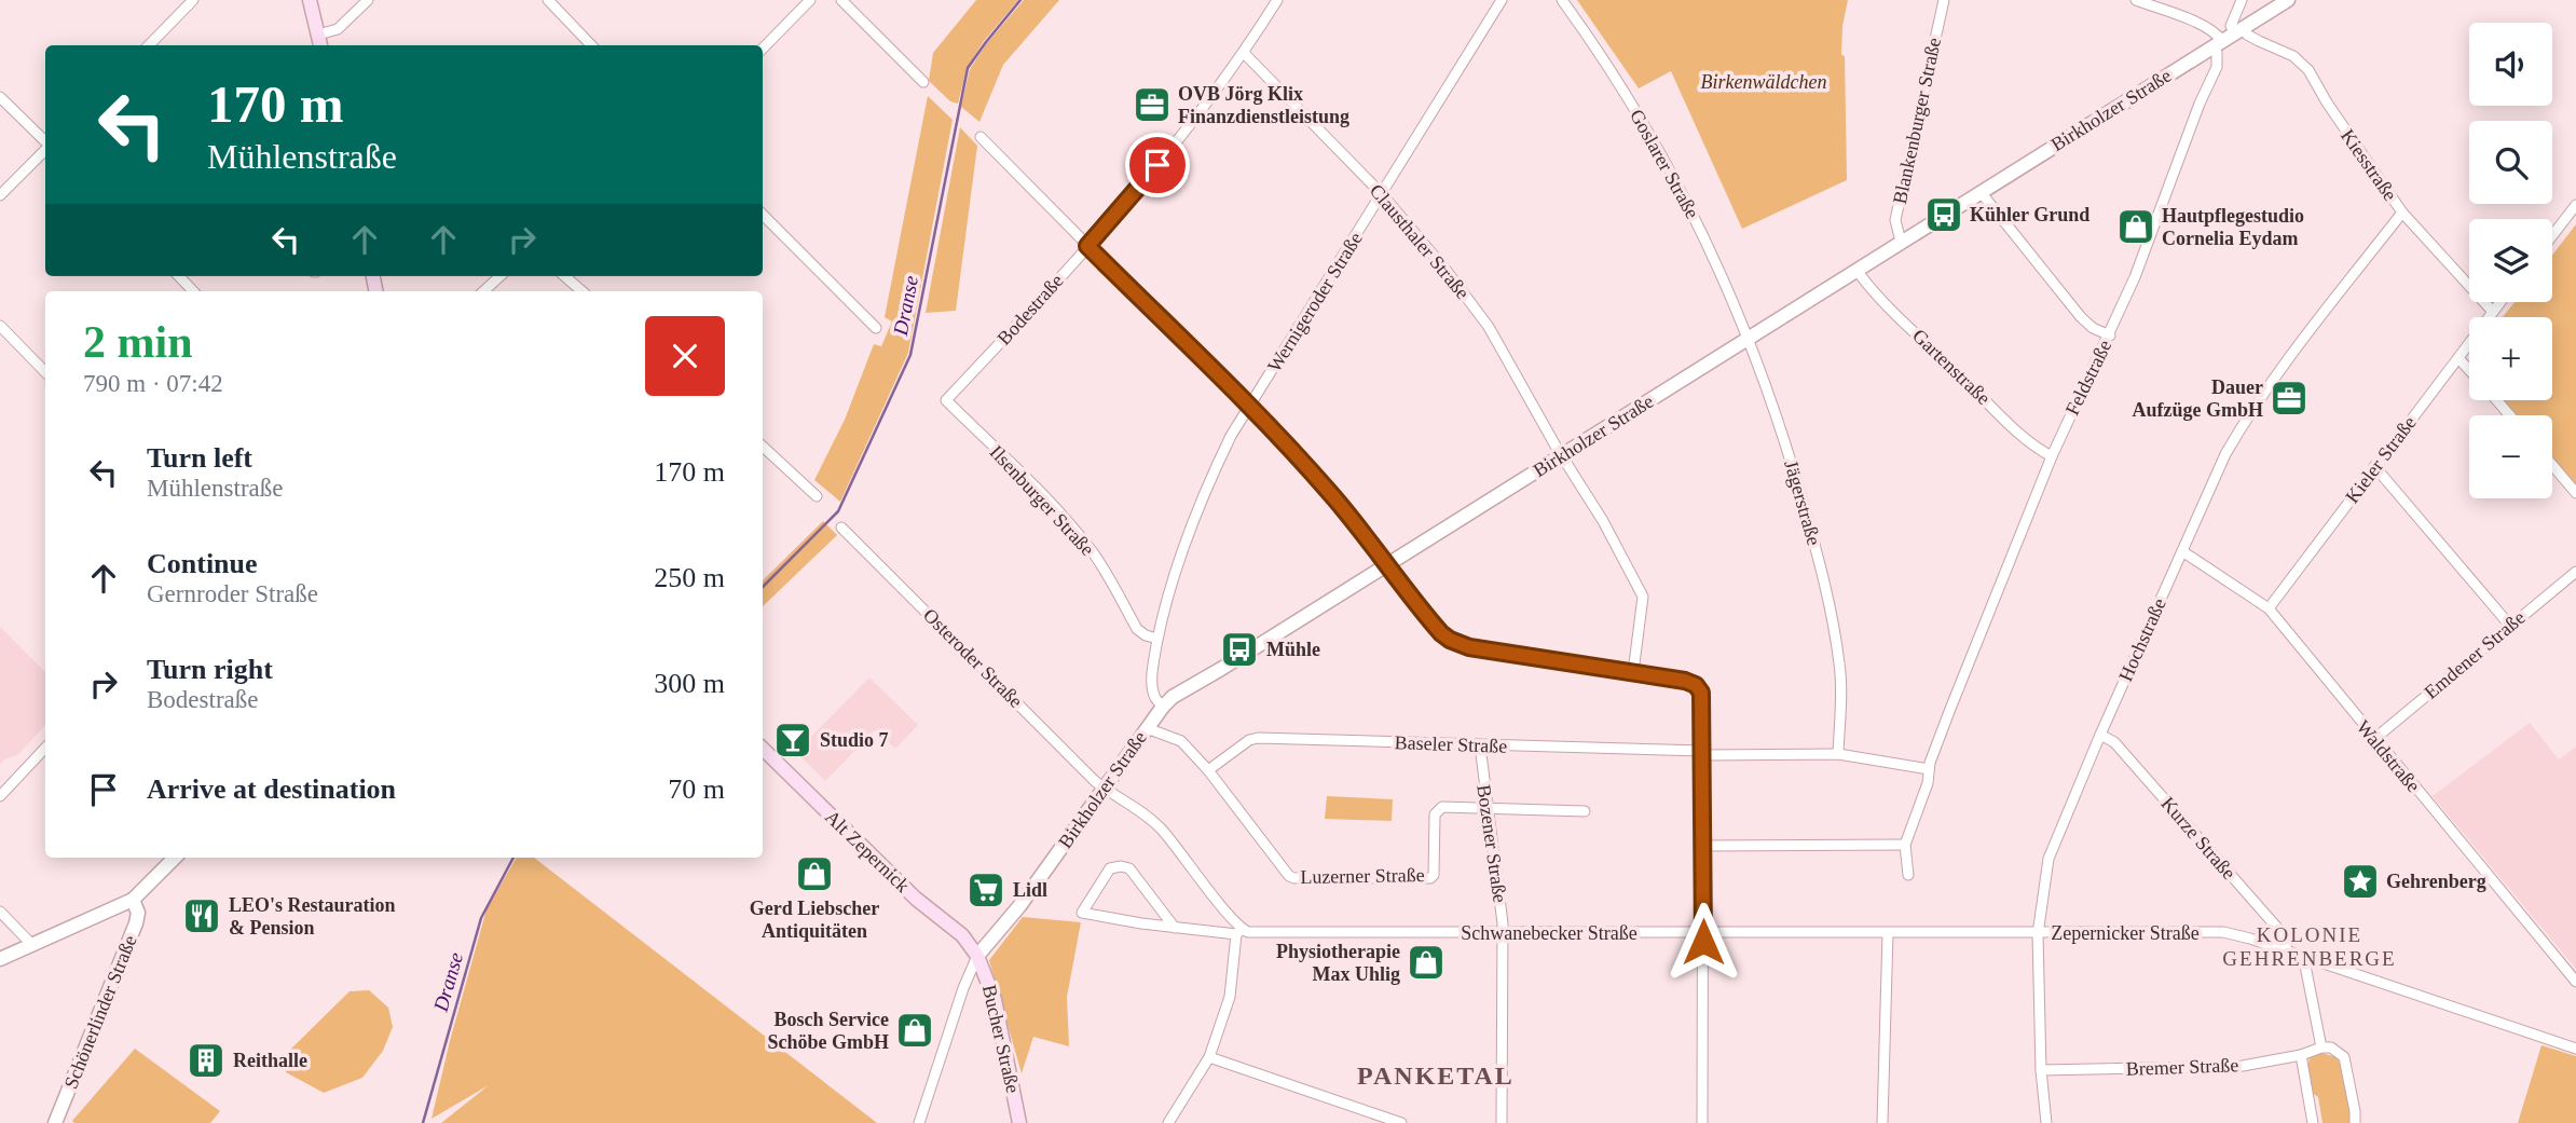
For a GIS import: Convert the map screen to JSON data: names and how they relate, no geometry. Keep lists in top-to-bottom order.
{
  "streets": {
    "main road": ["Alt Zepernick", "Bucher Straße"],
    "street": [
      "Birkholzer Straße",
      "Blankenburger Straße",
      "Goslarer Straße",
      "Kiesstraße",
      "Clausthaler Straße",
      "Wernigeroder Straße",
      "Bodestraße",
      "Gartenstraße",
      "Feldstraße",
      "Kieler Straße",
      "Ilsenburger Straße",
      "Jägerstraße",
      "Hochstraße",
      "Emdener Straße",
      "Osteroder Straße",
      "Baseler Straße",
      "Waldstraße",
      "Kurze Straße",
      "Bozener Straße",
      "Luzerner Straße",
      "Schwanebecker Straße",
      "Zepernicker Straße",
      "Schönerlinder Straße",
      "Bremer Straße"
    ]
  },
  "crossings": [
    ["Birkholzer Straße", "Blankenburger Straße"],
    ["Birkholzer Straße", "Goslarer Straße"],
    ["Birkholzer Straße", "Kiesstraße"],
    ["Birkholzer Straße", "Clausthaler Straße"],
    ["Birkholzer Straße", "Wernigeroder Straße"],
    ["Birkholzer Straße", "Gartenstraße"],
    ["Birkholzer Straße", "Feldstraße"],
    ["Birkholzer Straße", "Jägerstraße"],
    ["Birkholzer Straße", "Osteroder Straße"],
    ["Birkholzer Straße", "Alt Zepernick"],
    ["Birkholzer Straße", "Luzerner Straße"],
    ["Birkholzer Straße", "Bucher Straße"],
    ["Goslarer Straße", "Jägerstraße"],
    ["Kiesstraße", "Kieler Straße"],
    ["Kiesstraße", "Hochstraße"],
    ["Clausthaler Straße", "Wernigeroder Straße"],
    ["Clausthaler Straße", "Bodestraße"],
    ["Wernigeroder Straße", "Ilsenburger Straße"],
    ["Bodestraße", "Ilsenburger Straße"],
    ["Gartenstraße", "Feldstraße"],
    ["Feldstraße", "Baseler Straße"],
    ["Kieler Straße", "Waldstraße"],
    ["Jägerstraße", "Baseler Straße"],
    ["Hochstraße", "Waldstraße"],
    ["Hochstraße", "Kurze Straße"],
    ["Hochstraße", "Zepernicker Straße"],
    ["Hochstraße", "Bremer Straße"],
    ["Emdener Straße", "Waldstraße"],
    ["Osteroder Straße", "Schwanebecker Straße"],
    ["Baseler Straße", "Bozener Straße"],
    ["Baseler Straße", "Luzerner Straße"],
    ["Kurze Straße", "Zepernicker Straße"],
    ["Bozener Straße", "Luzerner Straße"],
    ["Bozener Straße", "Schwanebecker Straße"],
    ["Alt Zepernick", "Bucher Straße"],
    ["Schwanebecker Straße", "Zepernicker Straße"]
  ],
  "districts": ["KOLONIE GEHRENBERGE", "PANKETAL"],
  "water": ["Dranse"],
  "parks": ["Birkenwäldchen"],
  "places": {
    "office": ["OVB Jörg Klix Finanzdienstleistung", "Dauer Aufzüge GmbH"],
    "bus stop": ["Kühler Grund", "Mühle"],
    "shop": [
      "Hautpflegestudio Cornelia Eydam",
      "Gerd Liebscher Antiquitäten",
      "Physiotherapie Max Uhlig",
      "Bosch Service Schöbe GmbH"
    ],
    "bar": ["Studio 7"],
    "place": ["Gehrenberg"],
    "supermarket": ["Lidl"],
    "restaurant": ["LEO's Restauration & Pension"],
    "building": ["Reithalle"]
  },
  "page": {
    "map_buttons": ["+", "−"],
    "turn": ["170 m", "Mühlenstraße"],
    "heading": ["2 min", "790 m · 07:42"],
    "list": [
      {
        "name": "Turn left",
        "note": "Mühlenstraße",
        "value": "170 m"
      },
      {
        "name": "Continue",
        "note": "Gernroder Straße",
        "value": "250 m"
      },
      {
        "name": "Turn right",
        "note": "Bodestraße",
        "value": "300 m"
      },
      {
        "name": "Arrive at destination",
        "value": "70 m"
      }
    ]
  }
}
